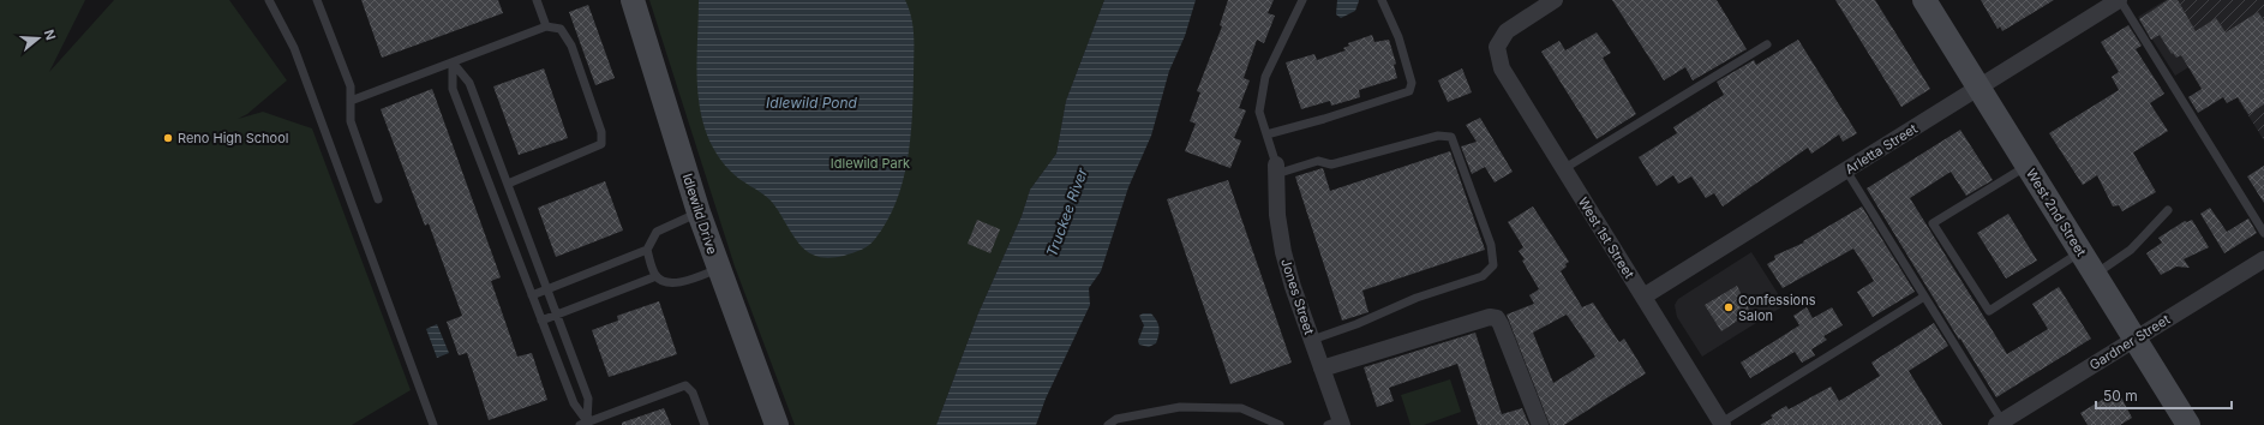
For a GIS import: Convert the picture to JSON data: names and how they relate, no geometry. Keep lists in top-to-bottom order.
{
  "streets": {
    "street": [
      "Arletta Street",
      "West 2nd Street",
      "Idlewild Drive",
      "West 1st Street",
      "Jones Street",
      "Gardner Street"
    ]
  },
  "crossings": [
    ["Arletta Street", "West 2nd Street"],
    ["Arletta Street", "West 1st Street"],
    ["West 2nd Street", "Gardner Street"]
  ],
  "water": ["Idlewild Pond", "Truckee River"],
  "parks": ["Idlewild Park"],
  "places": ["Reno High School", "Confessions Salon"],
  "scale_bar": "50 m",
  "north": "right"
}
